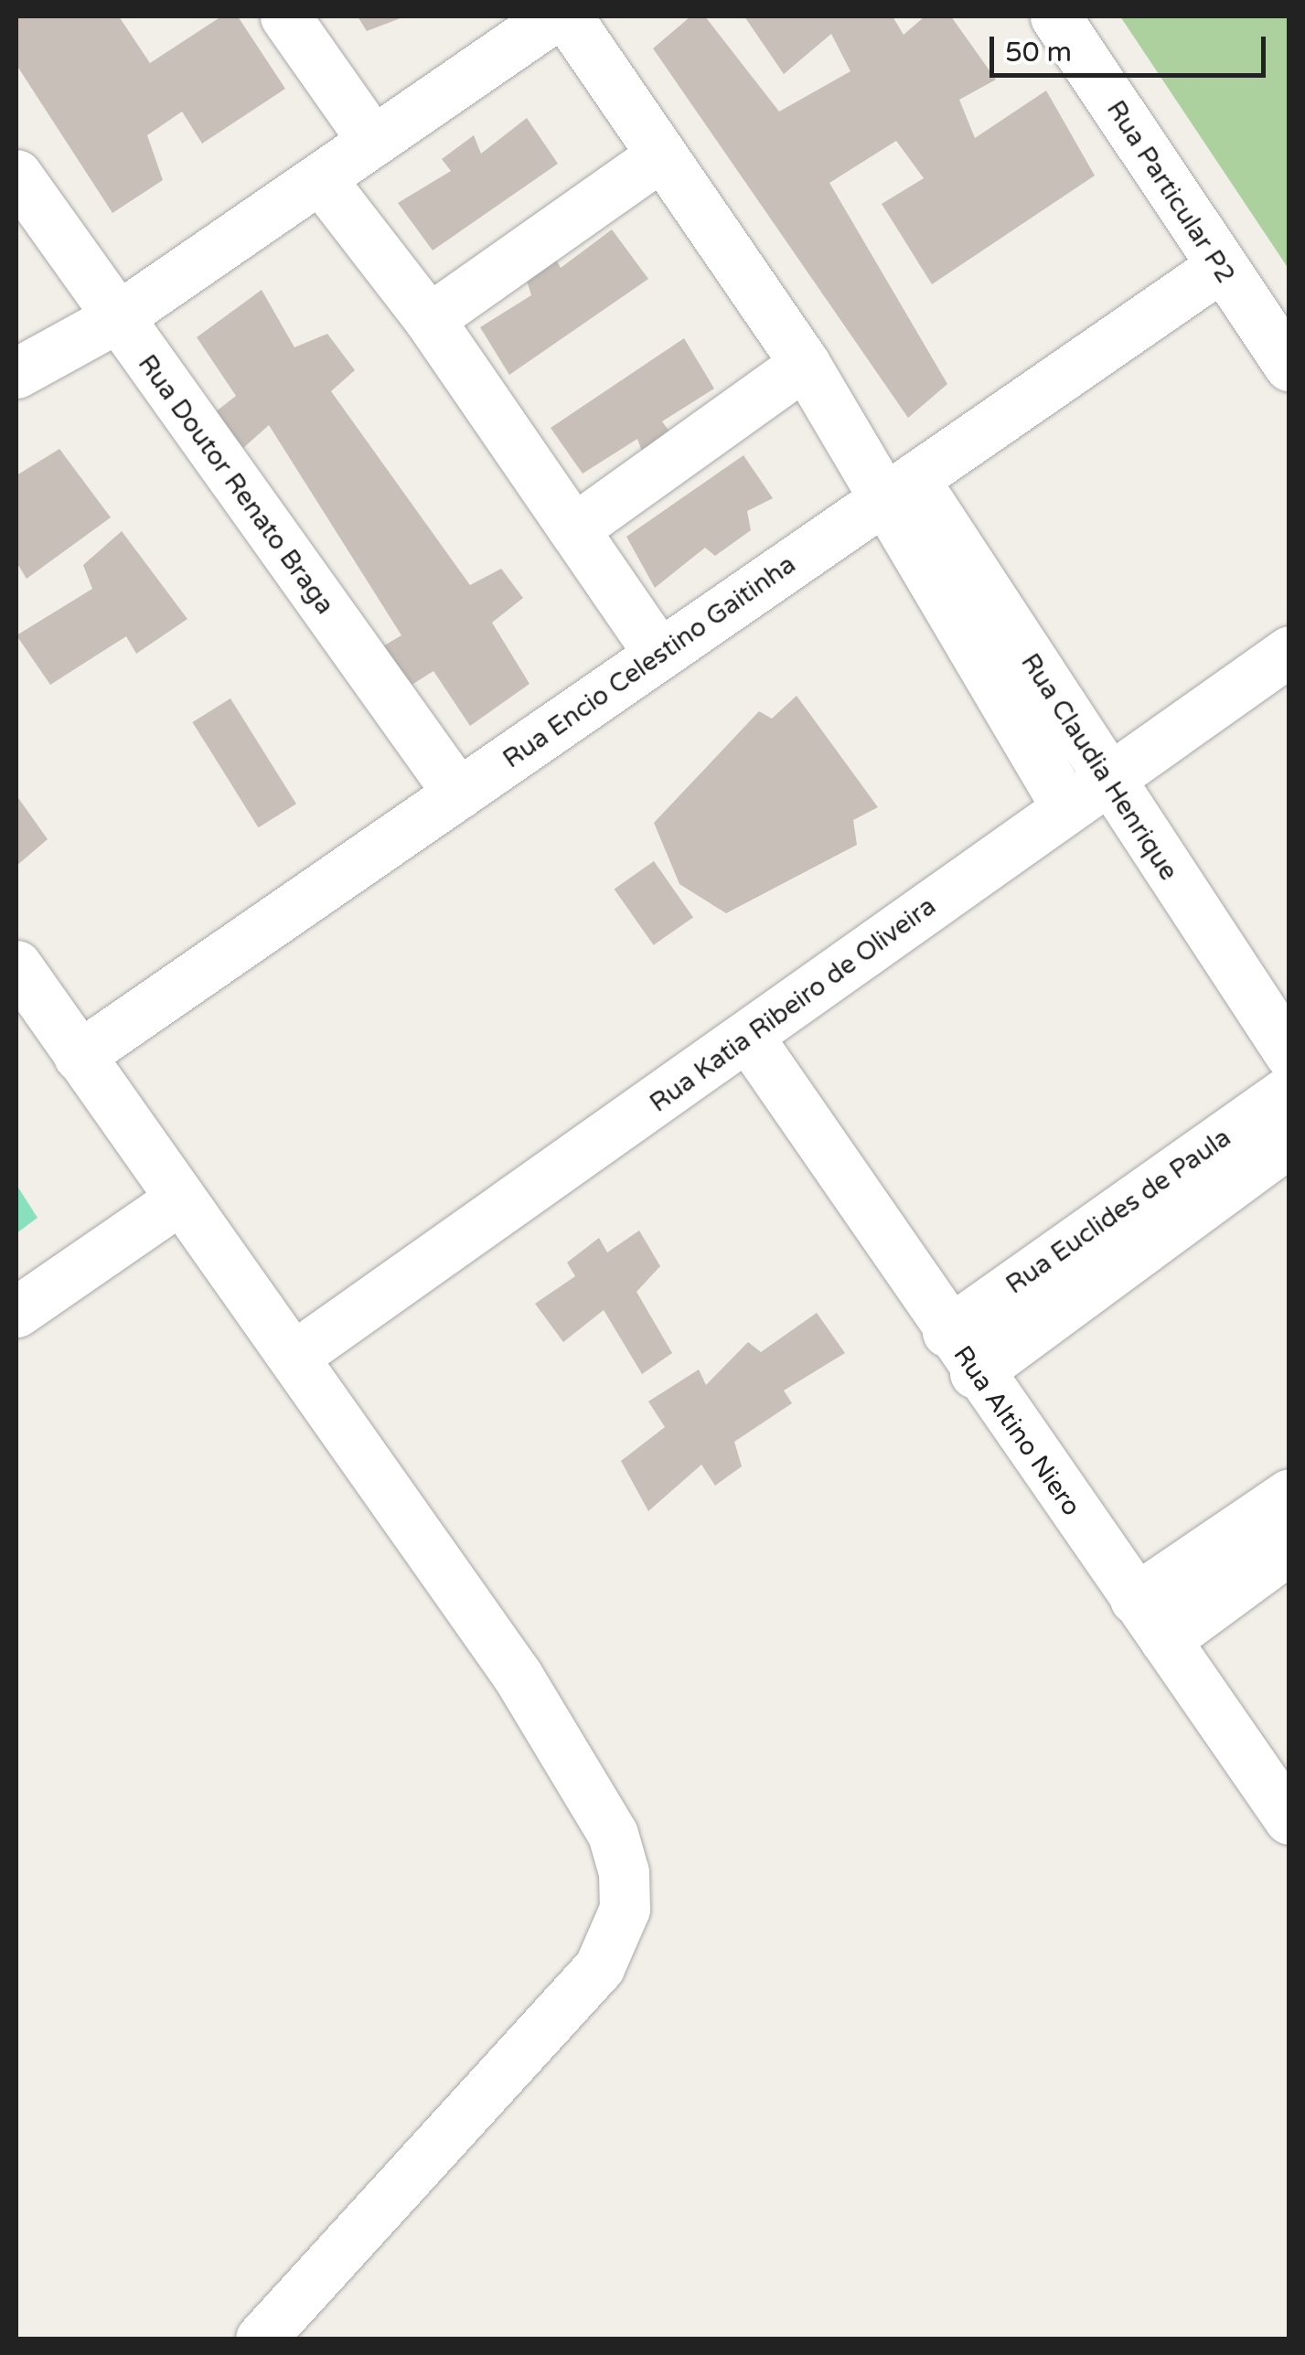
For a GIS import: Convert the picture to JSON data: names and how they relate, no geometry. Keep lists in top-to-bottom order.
{
  "streets": {
    "street": [
      "Rua Particular P2",
      "Rua Doutor Renato Braga",
      "Rua Encio Celestino Gaitinha",
      "Rua Claudia Henrique",
      "Rua Katia Ribeiro de Oliveira",
      "Rua Euclides de Paula",
      "Rua Altino Niero"
    ]
  },
  "crossings": [
    ["Rua Particular P2", "Rua Encio Celestino Gaitinha"],
    ["Rua Doutor Renato Braga", "Rua Encio Celestino Gaitinha"],
    ["Rua Encio Celestino Gaitinha", "Rua Claudia Henrique"],
    ["Rua Claudia Henrique", "Rua Katia Ribeiro de Oliveira"],
    ["Rua Katia Ribeiro de Oliveira", "Rua Altino Niero"],
    ["Rua Euclides de Paula", "Rua Altino Niero"]
  ],
  "scale_bar": "50 m"
}
